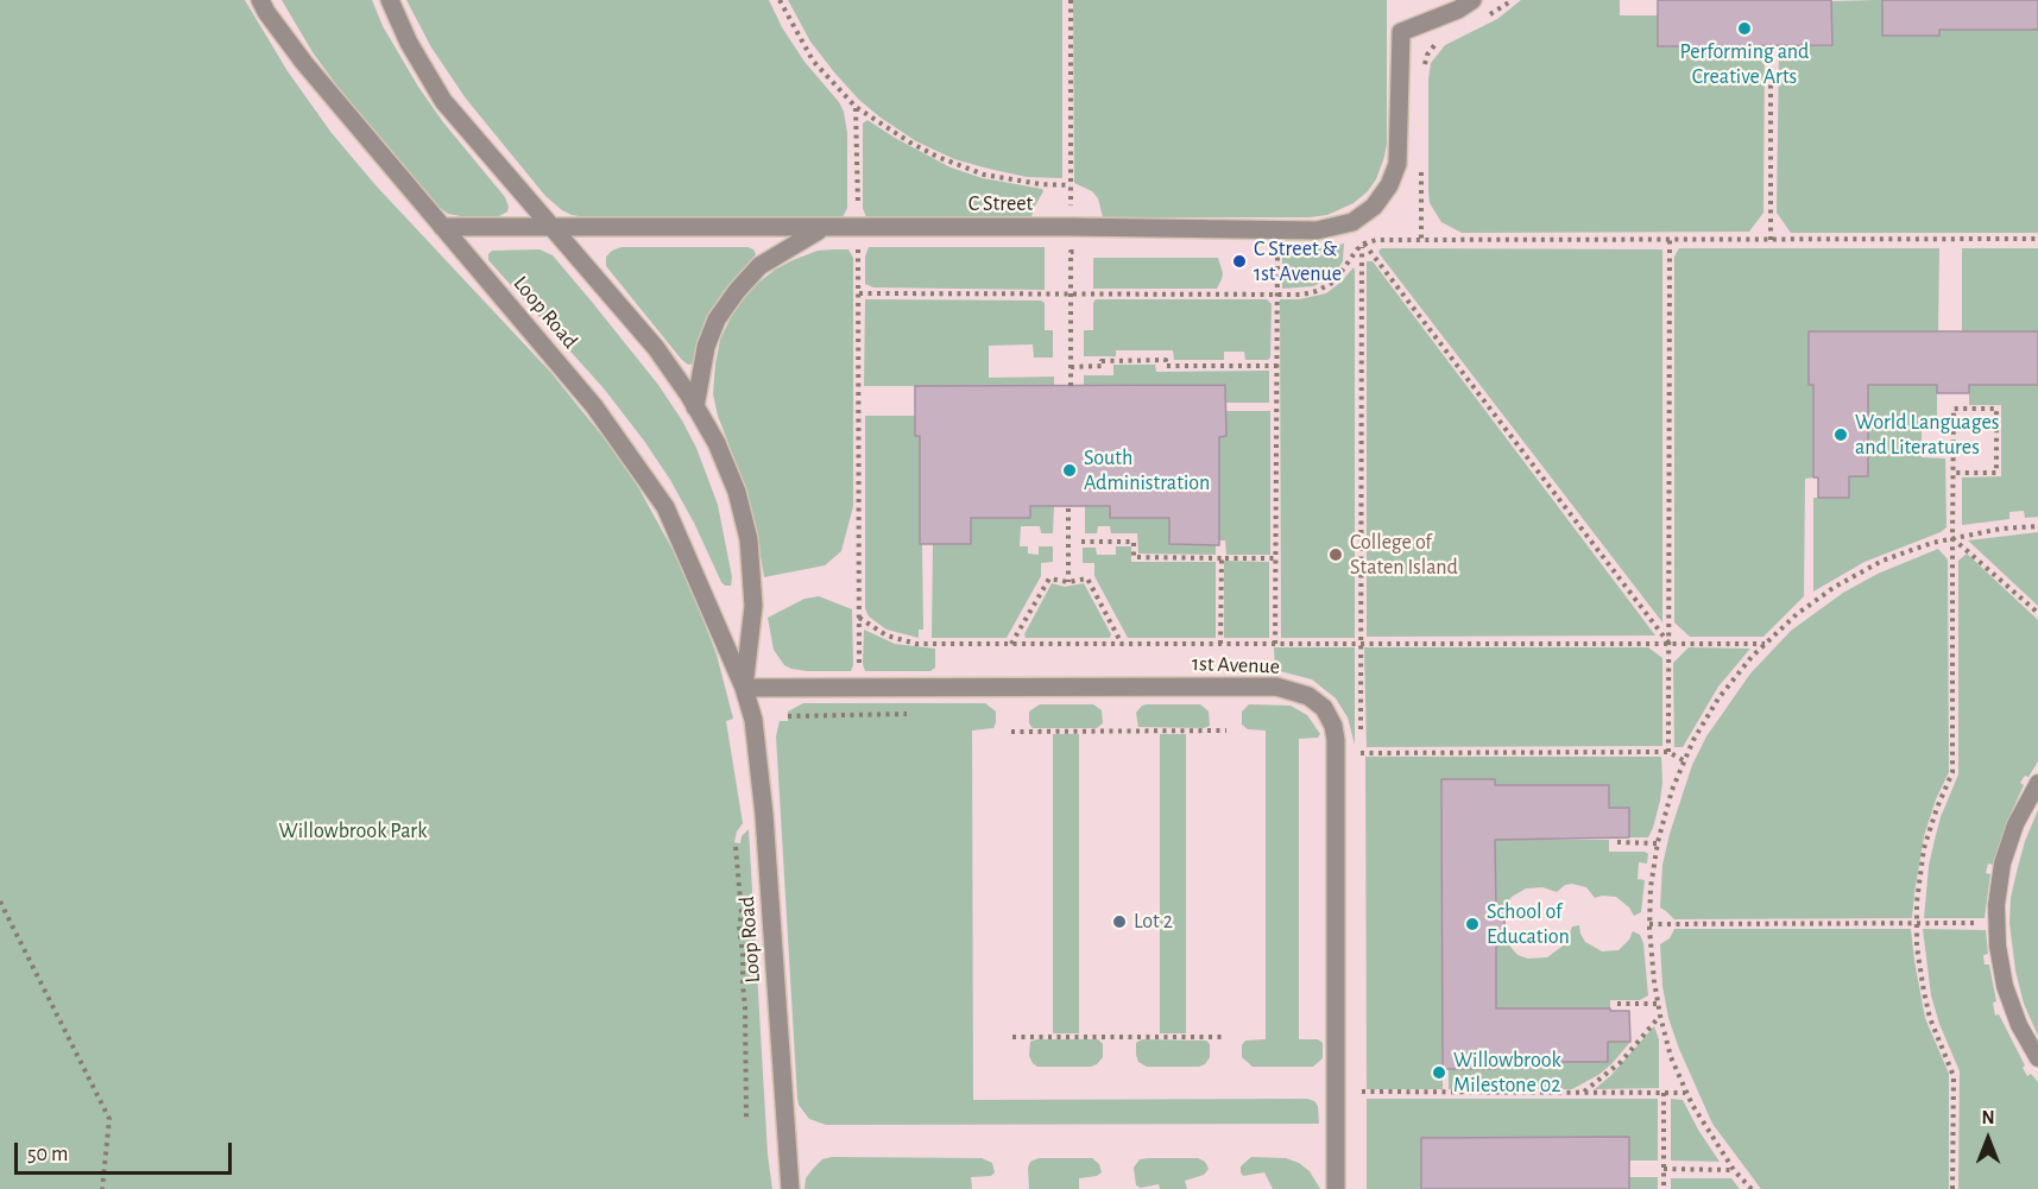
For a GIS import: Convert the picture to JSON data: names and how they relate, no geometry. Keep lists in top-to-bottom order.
{
  "streets": {
    "street": ["C Street", "Loop Road", "1st Avenue"]
  },
  "crossings": [
    ["C Street", "Loop Road"],
    ["Loop Road", "1st Avenue"]
  ],
  "parks": ["Willowbrook Park"],
  "places": [
    "Performing and Creative Arts",
    "C Street & 1st Avenue",
    "World Languages and Literatures",
    "South Administration",
    "College of Staten Island",
    "Lot 2",
    "School of Education",
    "Willowbrook Milestone 02"
  ],
  "scale_bar": "50 m",
  "north": "top"
}
